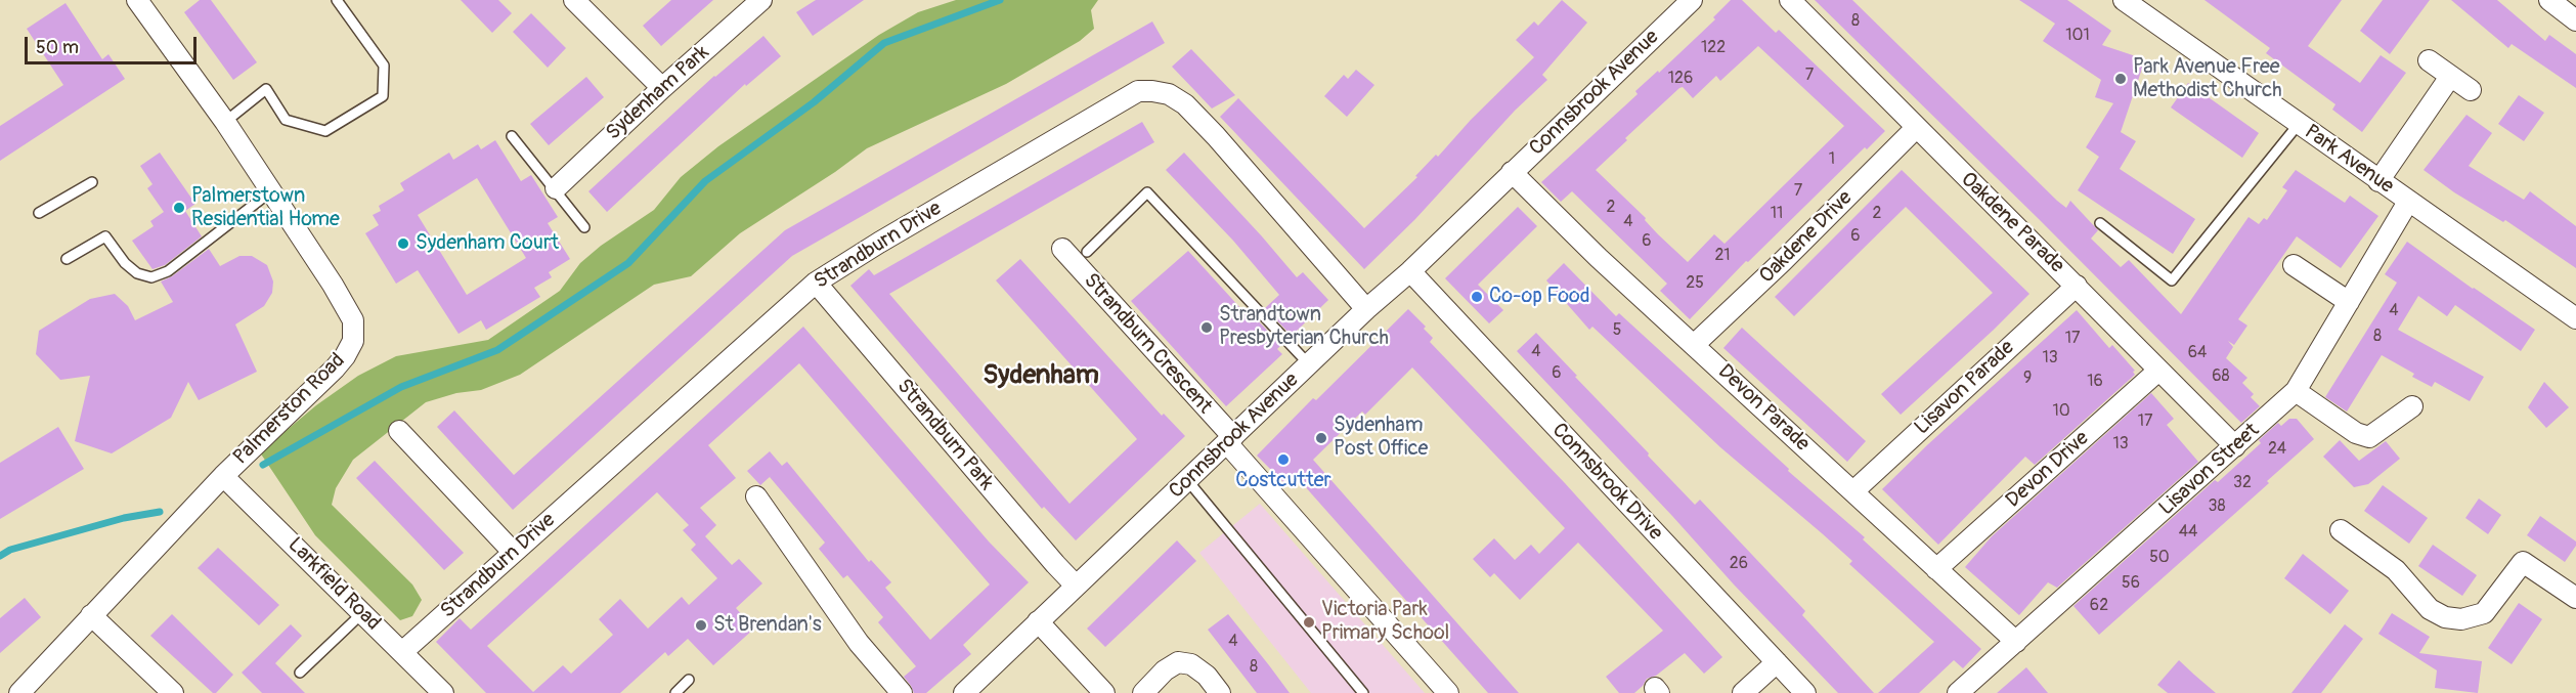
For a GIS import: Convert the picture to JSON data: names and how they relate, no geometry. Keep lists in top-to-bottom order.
{
  "streets": {
    "street": [
      "Sydenham Park",
      "Connsbrook Avenue",
      "Park Avenue",
      "Oakdene Parade",
      "Oakdene Drive",
      "Strandburn Drive",
      "Strandburn Crescent",
      "Lisavon Parade",
      "Devon Parade",
      "Palmerston Road",
      "Strandburn Park",
      "Devon Drive",
      "Lisavon Street",
      "Connsbrook Drive",
      "Larkfield Road"
    ]
  },
  "crossings": [
    ["Connsbrook Avenue", "Strandburn Drive"],
    ["Connsbrook Avenue", "Strandburn Crescent"],
    ["Connsbrook Avenue", "Devon Parade"],
    ["Connsbrook Avenue", "Strandburn Park"],
    ["Connsbrook Avenue", "Connsbrook Drive"],
    ["Park Avenue", "Lisavon Street"],
    ["Oakdene Parade", "Oakdene Drive"],
    ["Oakdene Parade", "Lisavon Parade"],
    ["Oakdene Parade", "Devon Drive"],
    ["Oakdene Parade", "Lisavon Street"],
    ["Oakdene Drive", "Devon Parade"],
    ["Strandburn Drive", "Strandburn Park"],
    ["Strandburn Drive", "Larkfield Road"],
    ["Lisavon Parade", "Devon Parade"],
    ["Devon Parade", "Devon Drive"],
    ["Devon Parade", "Lisavon Street"],
    ["Palmerston Road", "Larkfield Road"]
  ],
  "districts": ["Sydenham"],
  "places": [
    "Park Avenue Free Methodist Church",
    "Palmerstown Residential Home",
    "Sydenham Court",
    "Co-op Food",
    "Strandtown Presbyterian Church",
    "Sydenham Post Office",
    "Costcutter",
    "Victoria Park Primary School",
    "St Brendan's"
  ],
  "house_numbers": [
    "8",
    "101",
    "122",
    "7",
    "126",
    "1",
    "7",
    "2",
    "11",
    "2",
    "4",
    "6",
    "6",
    "21",
    "25",
    "4",
    "5",
    "8",
    "17",
    "4",
    "64",
    "13",
    "6",
    "68",
    "9",
    "16",
    "10",
    "17",
    "13",
    "24",
    "32",
    "38",
    "44",
    "50",
    "26",
    "56",
    "62",
    "4",
    "8"
  ],
  "scale_bar": "50 m"
}
